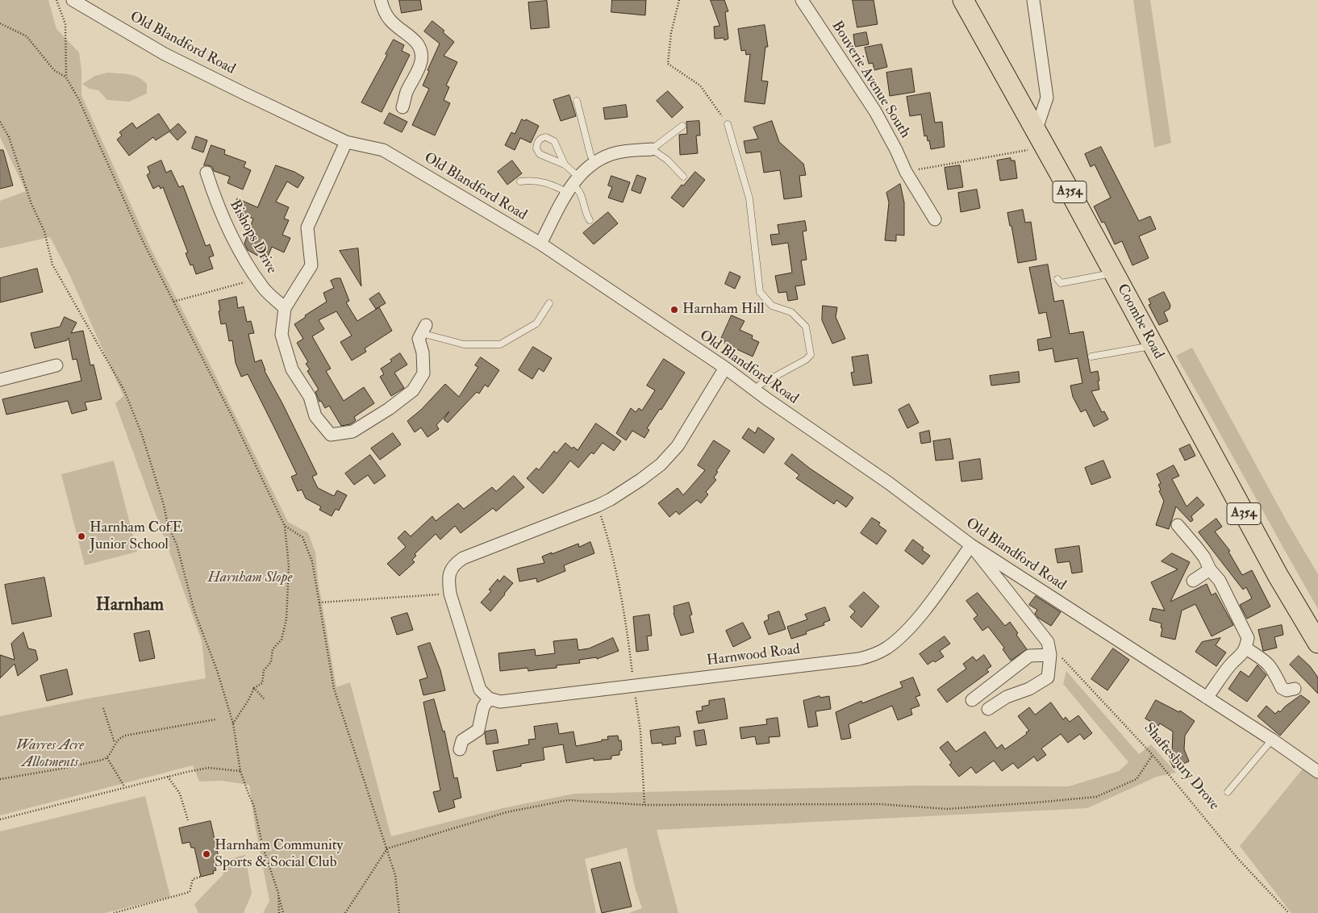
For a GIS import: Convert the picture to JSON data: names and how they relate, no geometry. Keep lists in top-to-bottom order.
{
  "streets": {
    "highway": ["A354", "Coombe Road"],
    "street": [
      "Old Blandford Road",
      "Bouverie Avenue South",
      "Bishops Drive",
      "Harnwood Road"
    ],
    "path": ["Shaftesbury Drove"]
  },
  "crossings": [
    ["Old Blandford Road", "Harnwood Road"]
  ],
  "districts": ["Harnham"],
  "parks": ["Harnham Slope", "Warres Acre Allotments"],
  "places": ["Harnham Hill", "Harnham CofE Junior School", "Harnham Community Sports & Social Club"]
}
